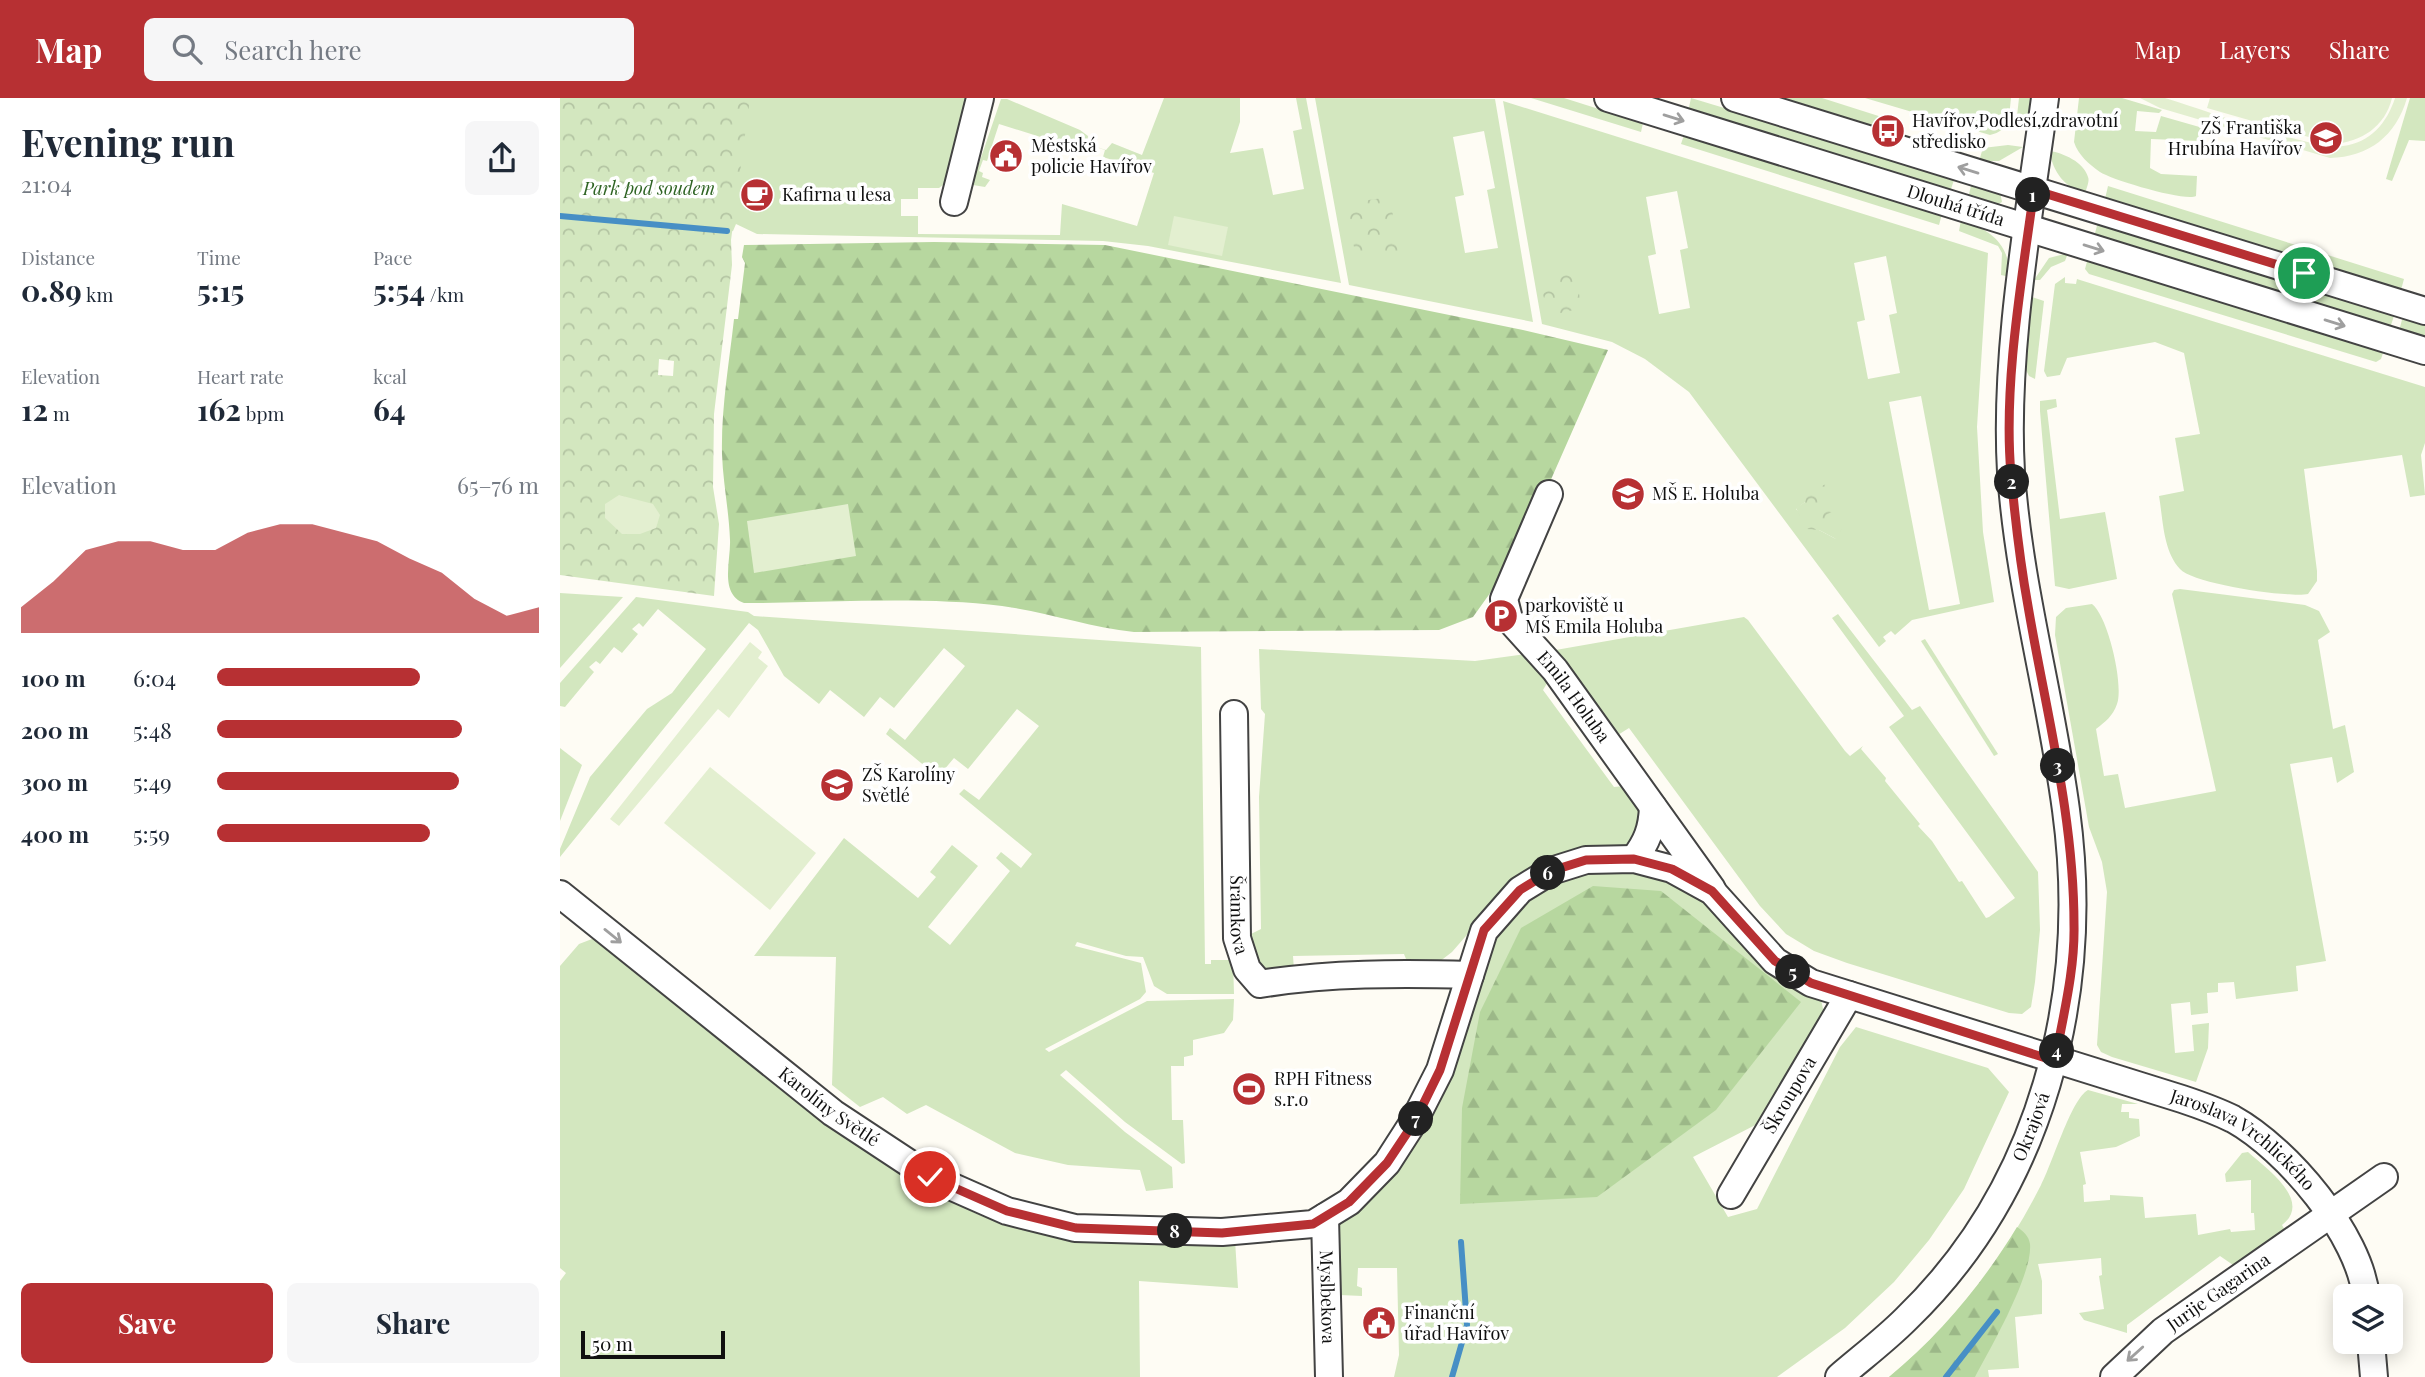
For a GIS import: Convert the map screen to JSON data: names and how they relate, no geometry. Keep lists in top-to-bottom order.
{
  "streets": {
    "street": [
      "Dlouhá třída",
      "Emila Holuba",
      "Šrámkova",
      "Škroupova",
      "Karolíny Světlé",
      "Okrajová",
      "Jaroslava Vrchlického",
      "Jurije Gagarina",
      "Myslbekova"
    ]
  },
  "crossings": [
    ["Dlouhá třída", "Okrajová"],
    ["Emila Holuba", "Karolíny Světlé"],
    ["Šrámkova", "Karolíny Světlé"],
    ["Škroupova", "Karolíny Světlé"],
    ["Karolíny Světlé", "Okrajová"],
    ["Karolíny Světlé", "Jaroslava Vrchlického"],
    ["Karolíny Světlé", "Myslbekova"],
    ["Okrajová", "Jaroslava Vrchlického"],
    ["Jaroslava Vrchlického", "Jurije Gagarina"]
  ],
  "one_way": ["Karolíny Světlé", "Jurije Gagarina"],
  "parks": ["Park pod soudem"],
  "places": {
    "bus stop": ["Havířov,Podlesí,zdravotní středisko"],
    "school or university": ["ZŠ Františka Hrubína Havířov", "MŠ E. Holuba", "ZŠ Karolíny Světlé"],
    "public building": ["Městská policie Havířov", "Finanční úřad Havířov"],
    "cafe": ["Kafirna u lesa"],
    "parking": ["parkoviště u MŠ Emila Holuba"],
    "sports": ["RPH Fitness s.r.o"]
  },
  "scale_bar": "50 m",
  "page": {
    "header": "Map",
    "search": "Search here",
    "nav": ["Map", "Layers", "Share"],
    "heading": ["Evening run", "21:04"],
    "pins": [
      "1",
      "2",
      "3",
      "6",
      "5",
      "4",
      "7",
      "8"
    ],
    "stats": [
      ["Distance", "0.89 km"],
      ["Time", "5:15"],
      ["Pace", "5:54 /km"],
      ["Elevation", "12 m"],
      ["Heart rate", "162 bpm"],
      ["kcal", "64"]
    ],
    "chart": ["Elevation", "65–76 m"],
    "list": [
      {
        "name": "100 m",
        "note": "6:04"
      },
      {
        "name": "200 m",
        "note": "5:48"
      },
      {
        "name": "300 m",
        "note": "5:49"
      },
      {
        "name": "400 m",
        "note": "5:59"
      }
    ],
    "buttons": ["Save", "Share"],
    "scale": "50 m"
  }
}
